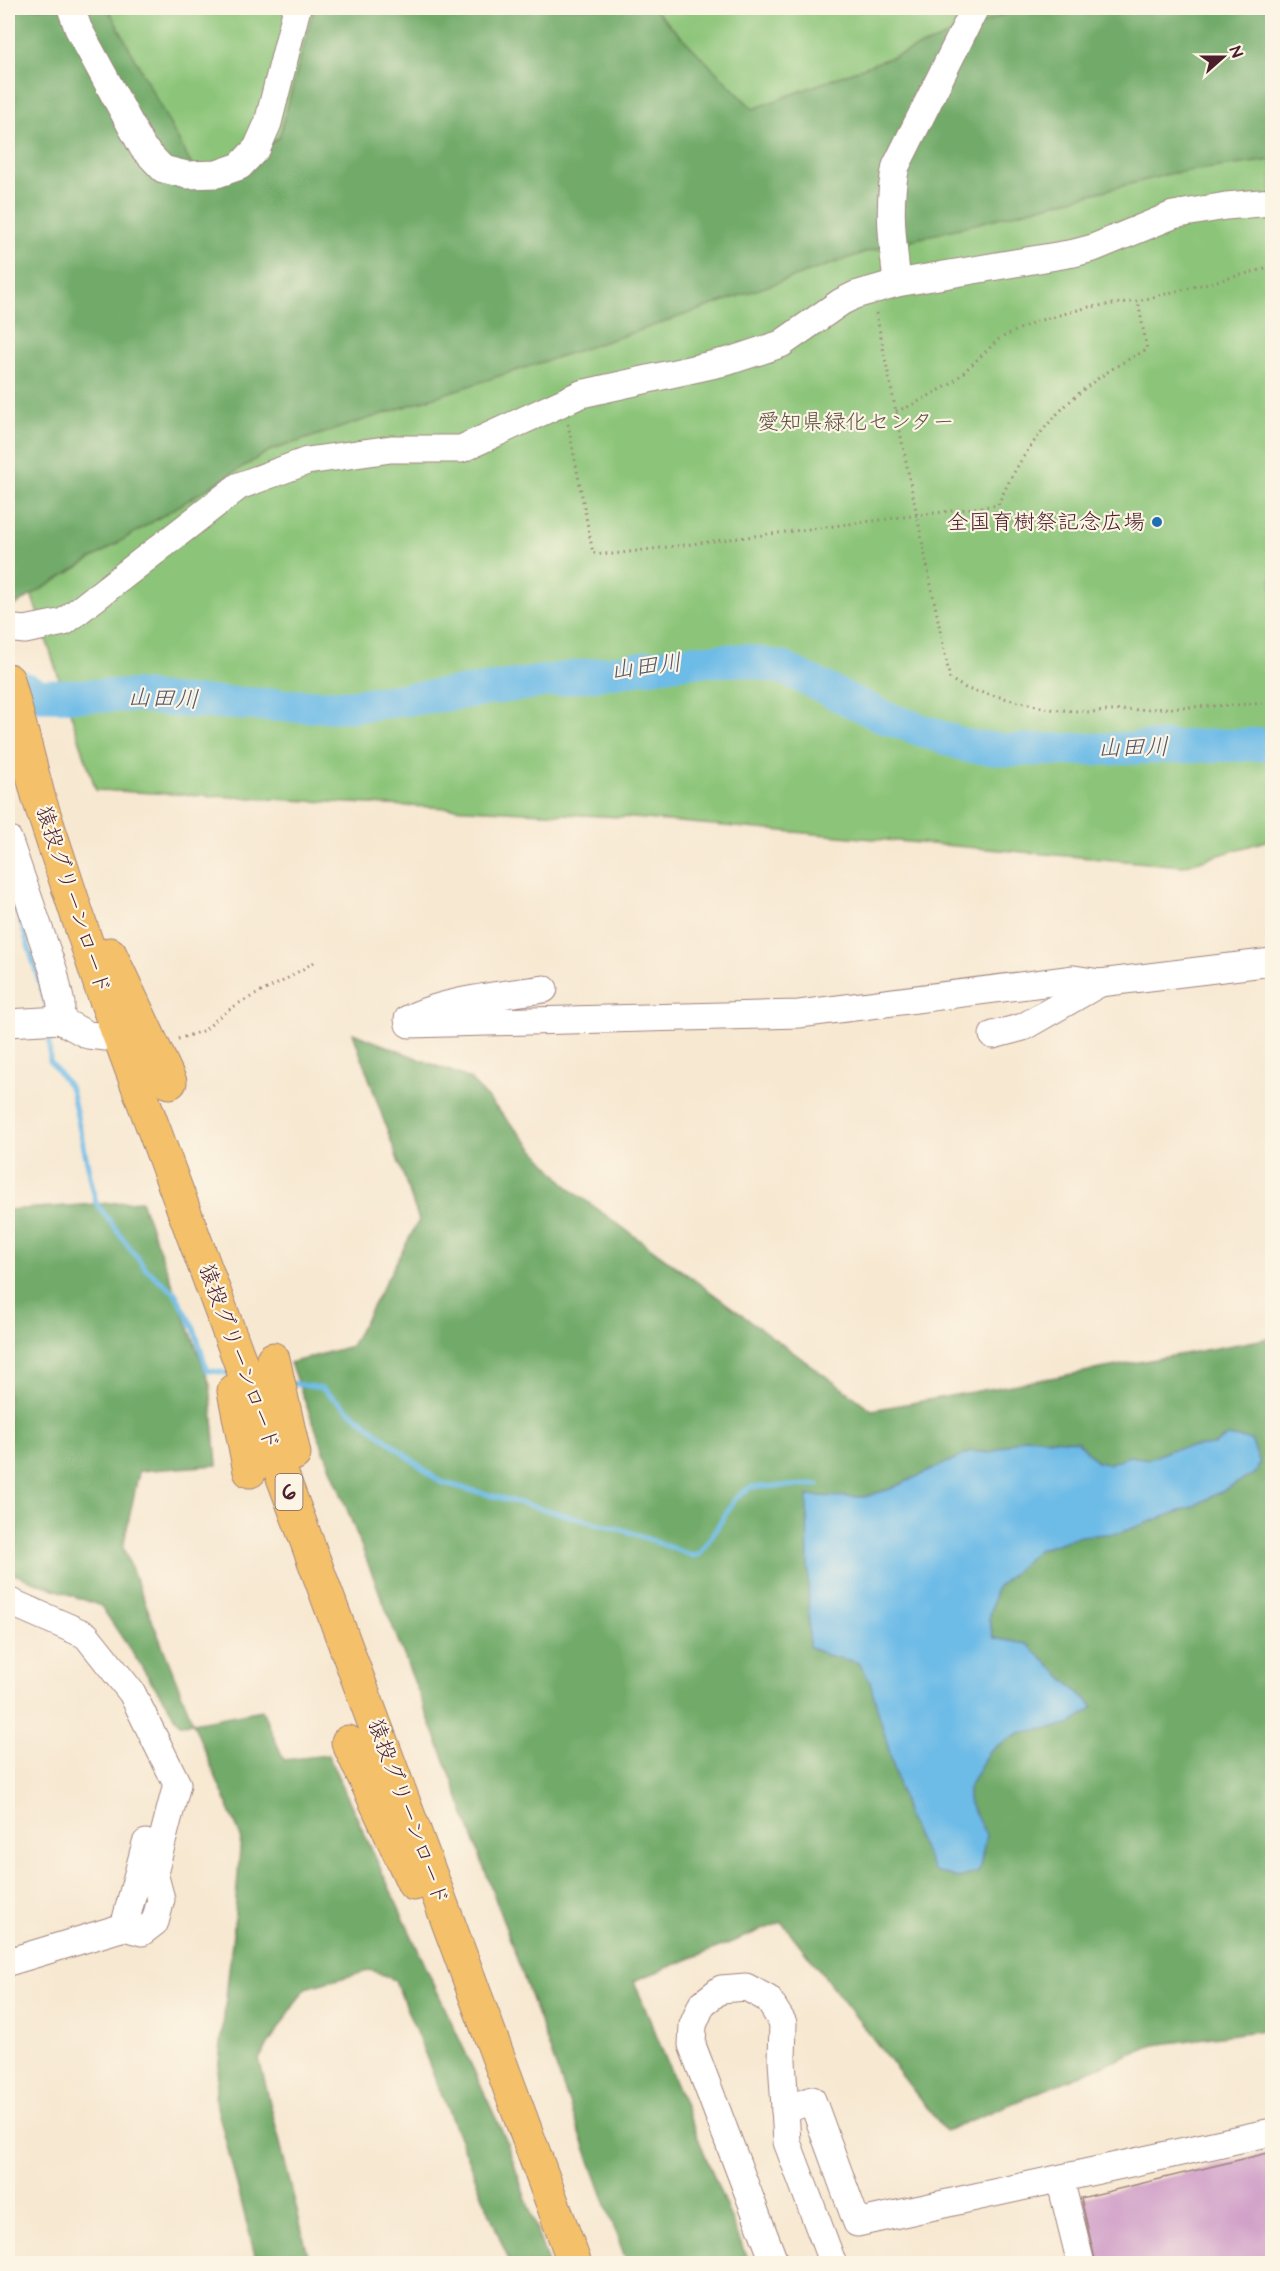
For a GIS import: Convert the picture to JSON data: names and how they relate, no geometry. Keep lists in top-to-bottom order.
{
  "streets": {
    "main road": ["猿投グリーンロード", "6"]
  },
  "water": ["山田川"],
  "parks": ["愛知県緑化センター"],
  "places": ["全国育樹祭記念広場"],
  "north": "right"
}
